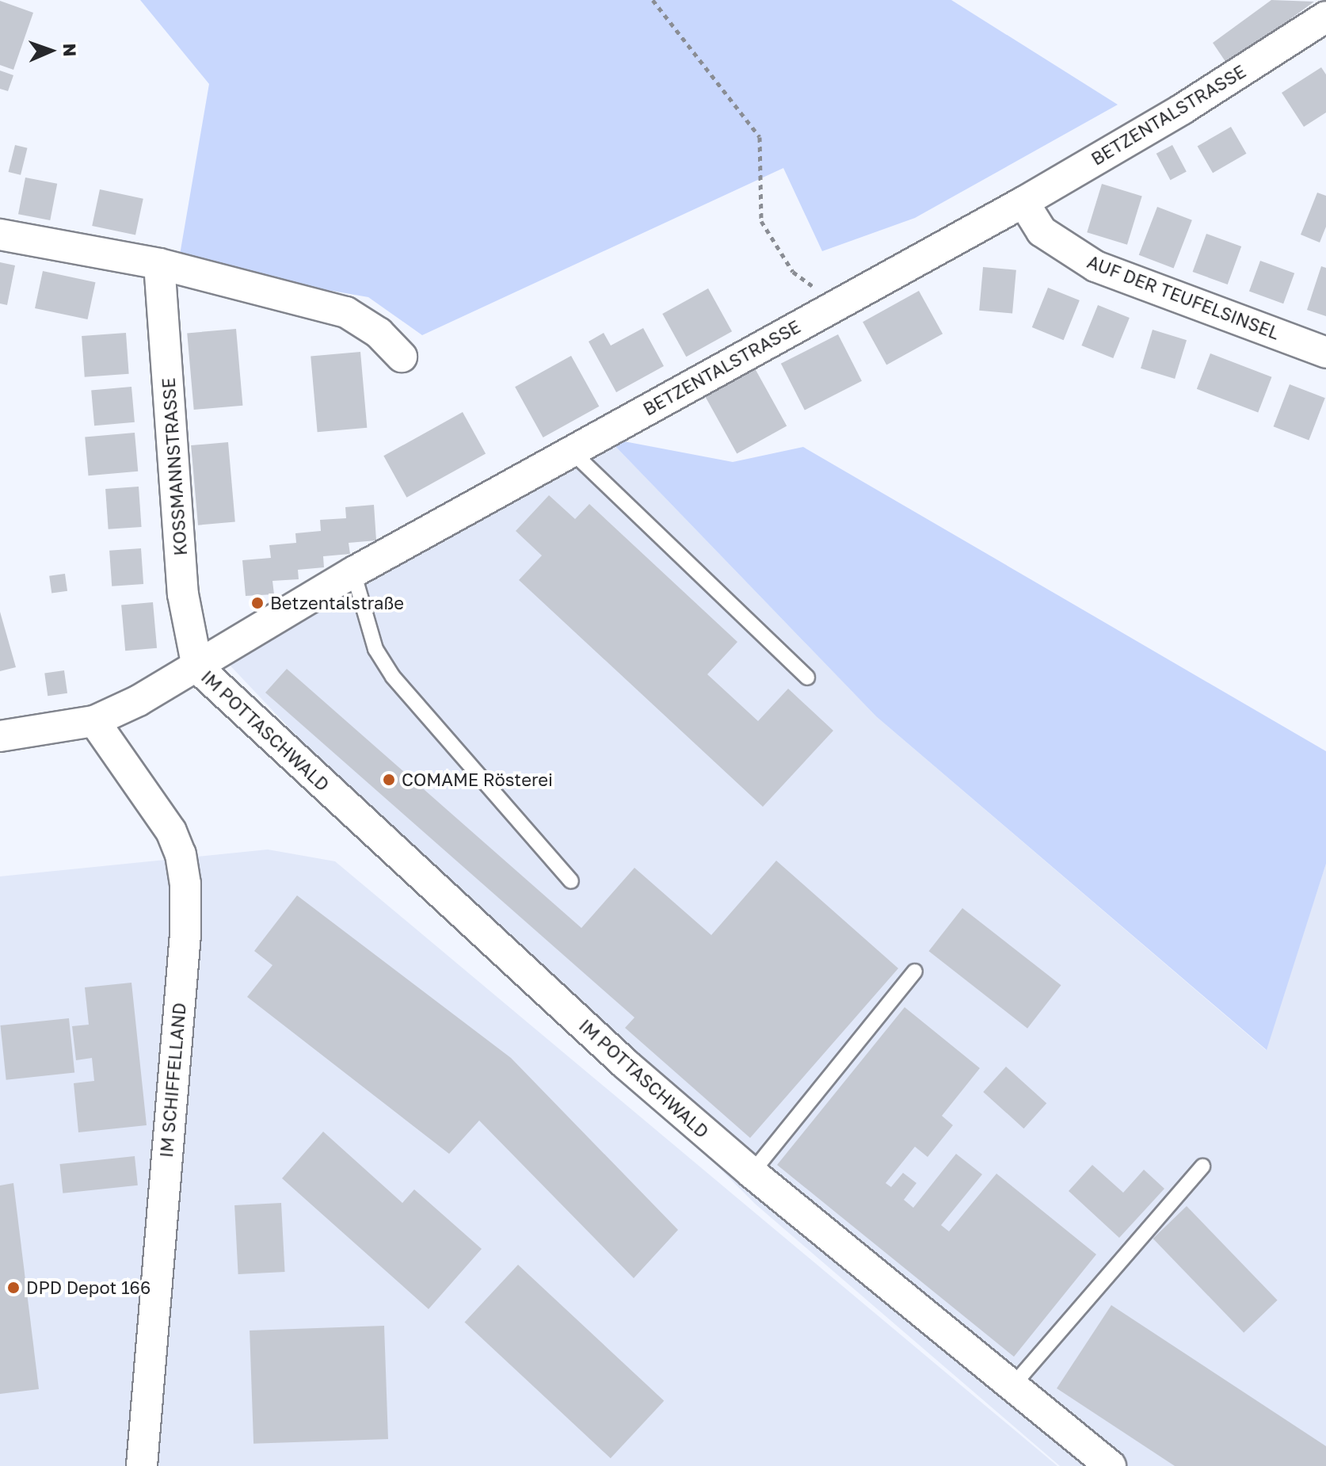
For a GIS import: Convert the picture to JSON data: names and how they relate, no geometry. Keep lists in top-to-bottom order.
{
  "streets": {
    "street": [
      "BETZENTALSTRASSE",
      "AUF DER TEUFELSINSEL",
      "KOSSMANNSTRASSE",
      "IM POTTASCHWALD",
      "IM SCHIFFELLAND"
    ]
  },
  "crossings": [
    ["BETZENTALSTRASSE", "AUF DER TEUFELSINSEL"],
    ["BETZENTALSTRASSE", "KOSSMANNSTRASSE"],
    ["BETZENTALSTRASSE", "IM POTTASCHWALD"],
    ["BETZENTALSTRASSE", "IM SCHIFFELLAND"],
    ["KOSSMANNSTRASSE", "IM POTTASCHWALD"]
  ],
  "places": ["Betzentalstraße", "COMAME Rösterei", "DPD Depot 166"],
  "north": "right"
}
